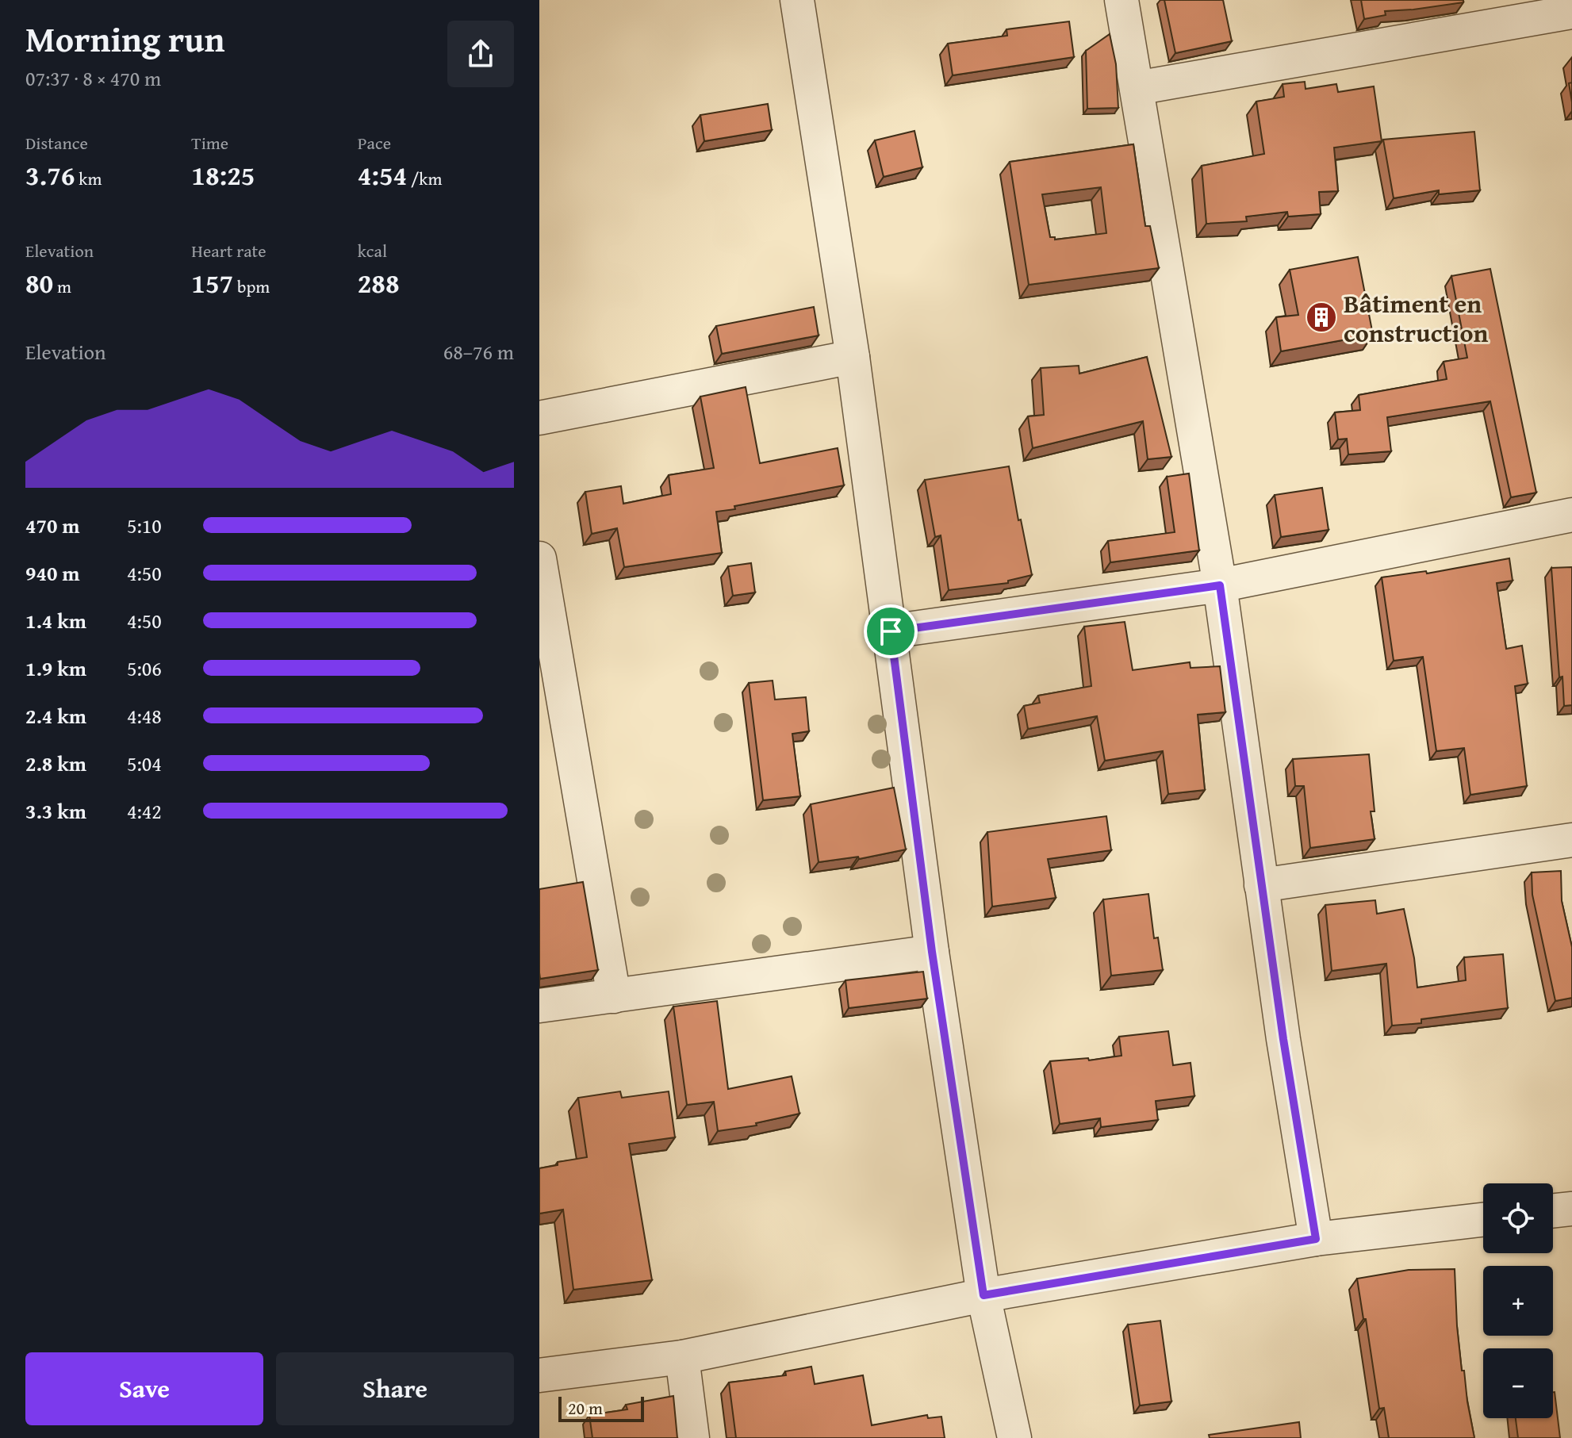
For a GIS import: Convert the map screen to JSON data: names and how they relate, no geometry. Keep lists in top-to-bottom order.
{
  "places": {
    "building": ["Bâtiment en construction"]
  },
  "scale_bar": "20 m",
  "page": {
    "heading": ["Morning run", "07:37 · 8 × 470 m"],
    "stats": [
      ["Distance", "3.76 km"],
      ["Time", "18:25"],
      ["Pace", "4:54 /km"],
      ["Elevation", "80 m"],
      ["Heart rate", "157 bpm"],
      ["kcal", "288"]
    ],
    "chart": ["Elevation", "68–76 m"],
    "list": [
      {
        "name": "470 m",
        "note": "5:10"
      },
      {
        "name": "940 m",
        "note": "4:50"
      },
      {
        "name": "1.4 km",
        "note": "4:50"
      },
      {
        "name": "1.9 km",
        "note": "5:06"
      },
      {
        "name": "2.4 km",
        "note": "4:48"
      },
      {
        "name": "2.8 km",
        "note": "5:04"
      },
      {
        "name": "3.3 km",
        "note": "4:42"
      }
    ],
    "map_buttons": ["+", "−"],
    "buttons": ["Save", "Share"],
    "scale": "20 m"
  }
}
